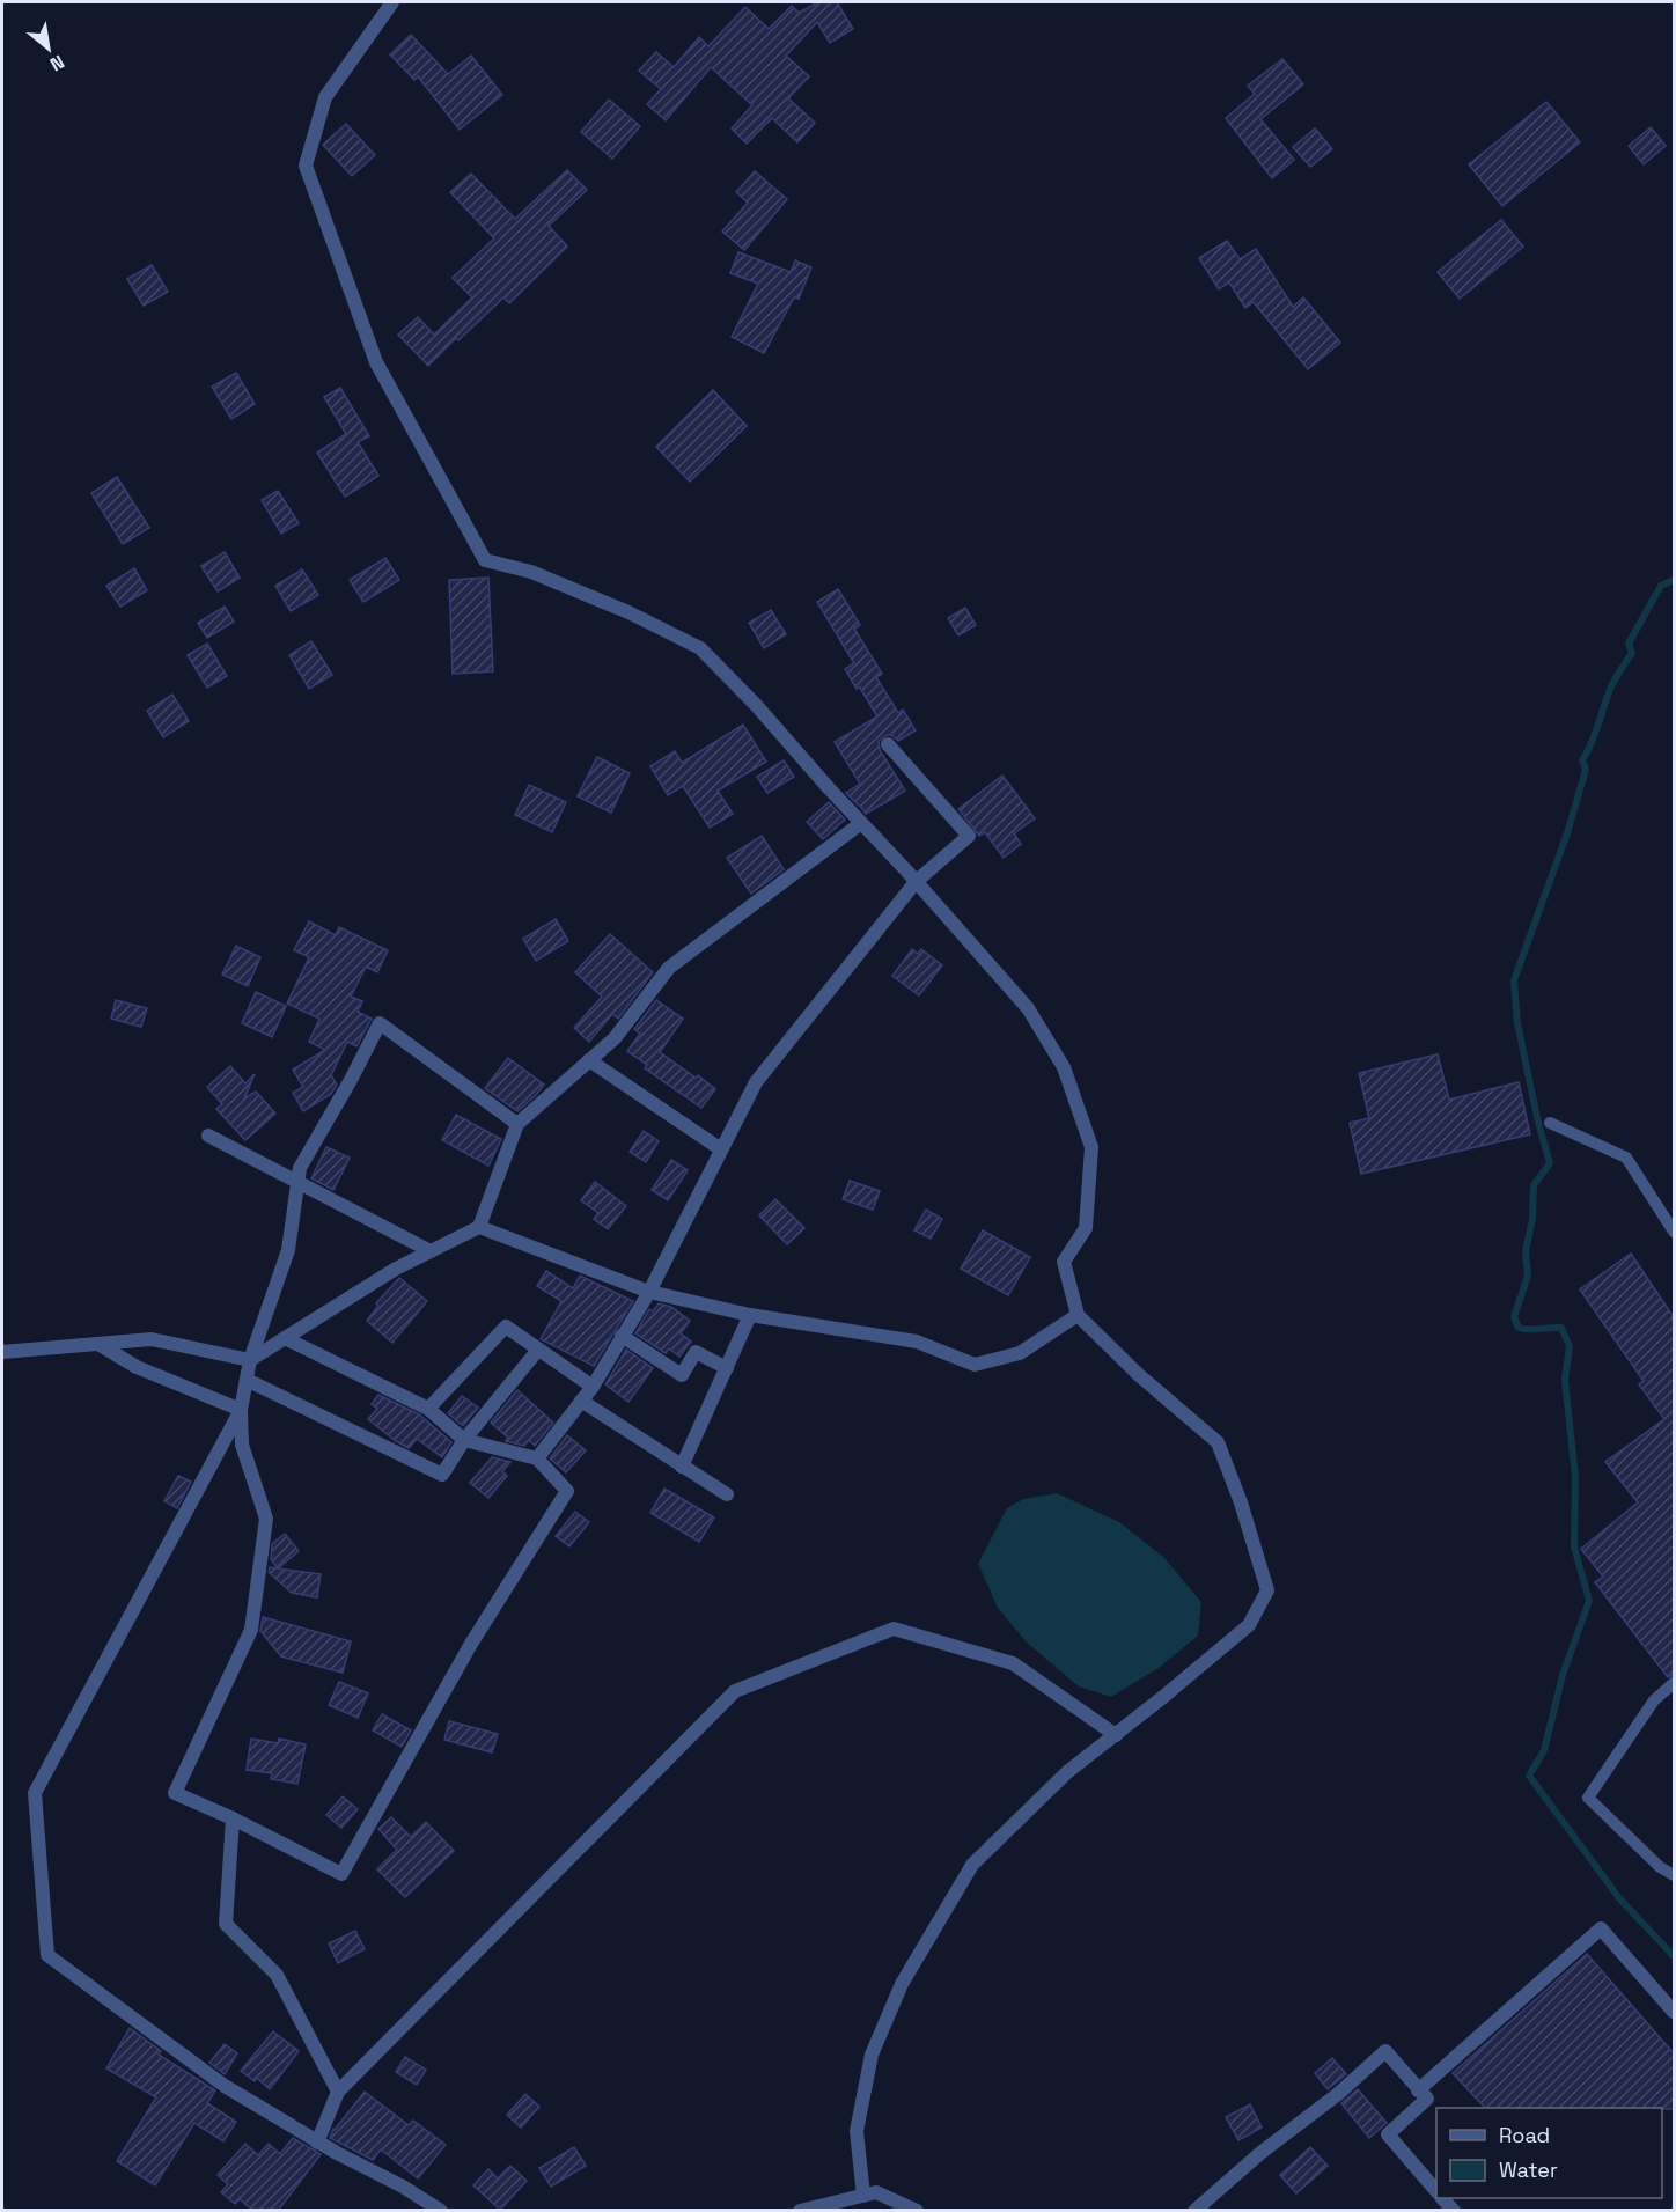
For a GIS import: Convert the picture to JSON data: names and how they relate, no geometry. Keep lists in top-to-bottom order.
{
  "legend": ["Road", "Water"],
  "north": "bottom right"
}
